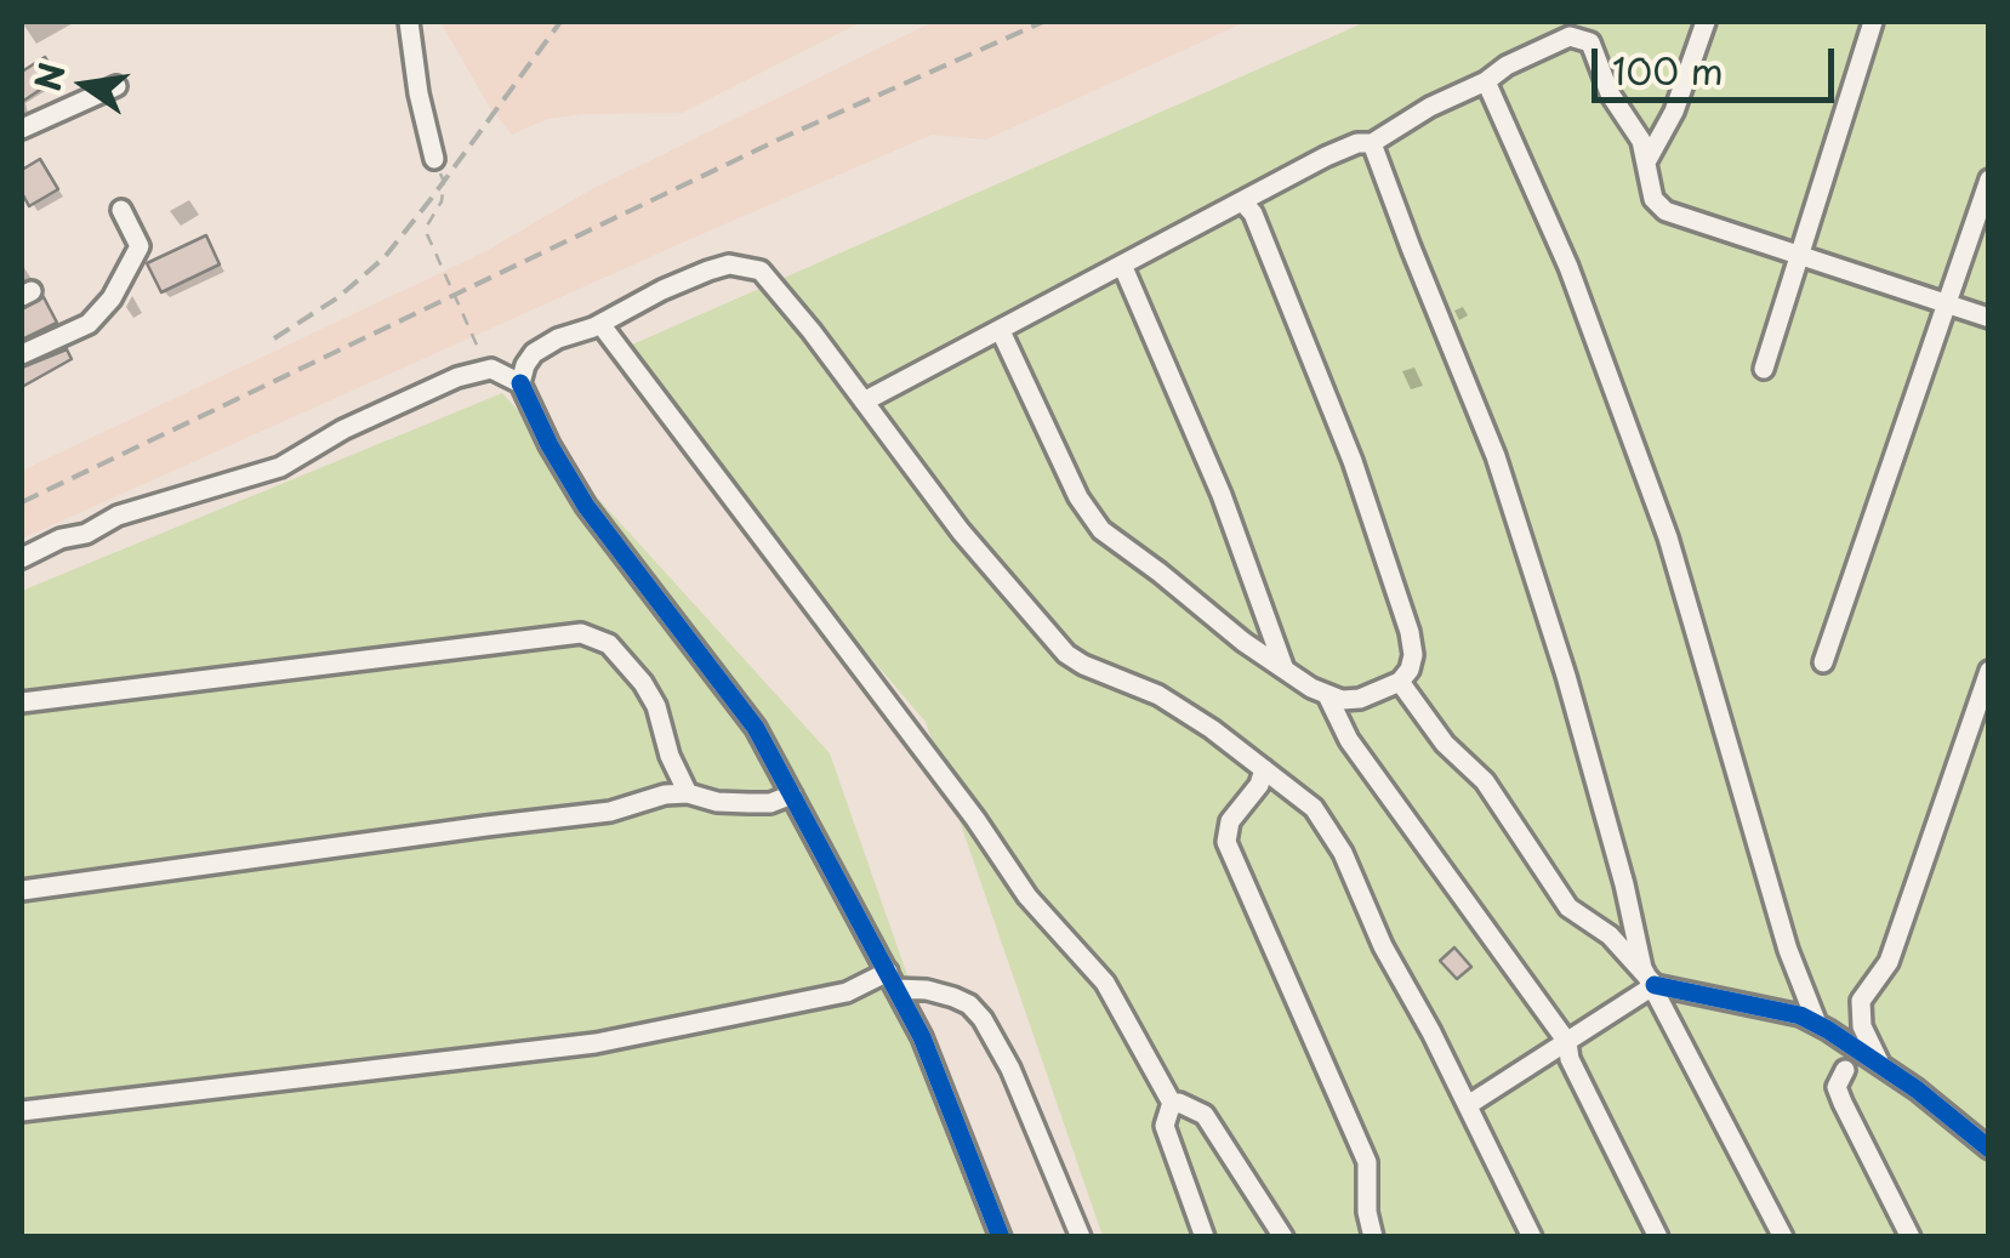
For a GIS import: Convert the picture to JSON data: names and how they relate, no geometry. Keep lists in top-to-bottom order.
{
  "scale_bar": "100 m",
  "north": "left"
}
